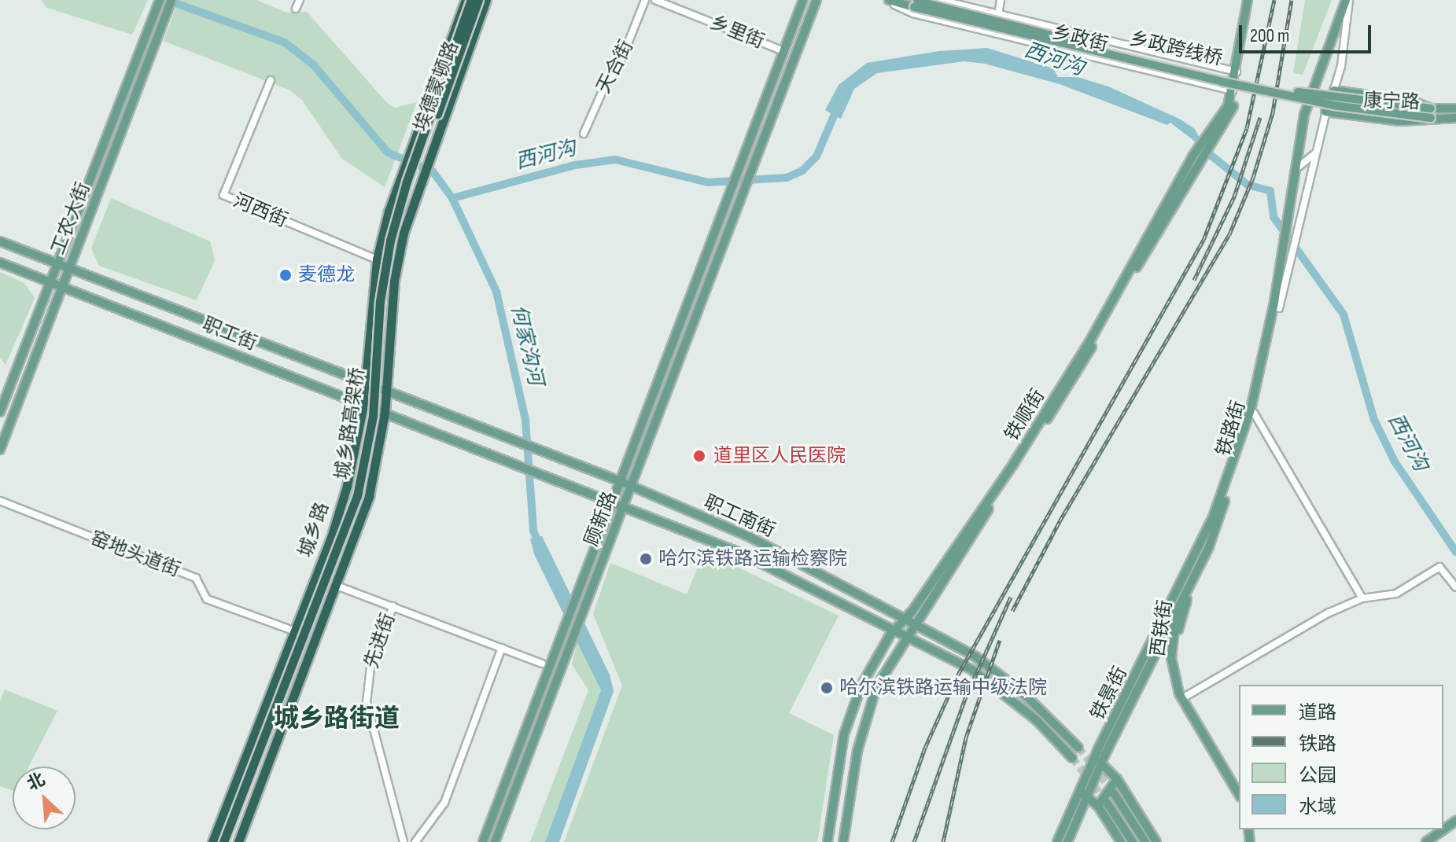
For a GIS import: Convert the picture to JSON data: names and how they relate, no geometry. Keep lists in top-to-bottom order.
{
  "streets": {
    "highway": ["埃德蒙顿路", "城乡路高架桥", "城乡路"],
    "main road": [
      "乡政街",
      "乡政跨线桥",
      "康宁路",
      "工农大街",
      "职工街",
      "铁顺街",
      "铁路街",
      "职工南街",
      "顾新路",
      "西铁街",
      "铁景街"
    ],
    "street": [
      "乡里街",
      "天合街",
      "河西街",
      "窑地头道街",
      "先进街"
    ]
  },
  "crossings": [
    ["乡里街", "顾新路"],
    ["乡政街", "乡政跨线桥"],
    ["乡政街", "铁顺街"],
    ["乡政跨线桥", "康宁路"],
    ["埃德蒙顿路", "职工街"],
    ["埃德蒙顿路", "职工南街"],
    ["埃德蒙顿路", "城乡路"],
    ["河西街", "城乡路"],
    ["工农大街", "职工街"],
    ["职工街", "职工南街"],
    ["职工街", "城乡路"],
    ["铁顺街", "职工南街"],
    ["铁路街", "西铁街"],
    ["铁路街", "铁景街"],
    ["职工南街", "顾新路"],
    ["城乡路", "窑地头道街"],
    ["西铁街", "铁景街"]
  ],
  "districts": ["城乡路街道"],
  "water": ["西河沟", "何家沟河"],
  "places": [
    "麦德龙",
    "道里区人民医院",
    "哈尔滨铁路运输检察院",
    "哈尔滨铁路运输中级法院"
  ],
  "legend": [
    "道路",
    "铁路",
    "公园",
    "水域"
  ],
  "scale_bar": "200 m",
  "north": "top left"
}
